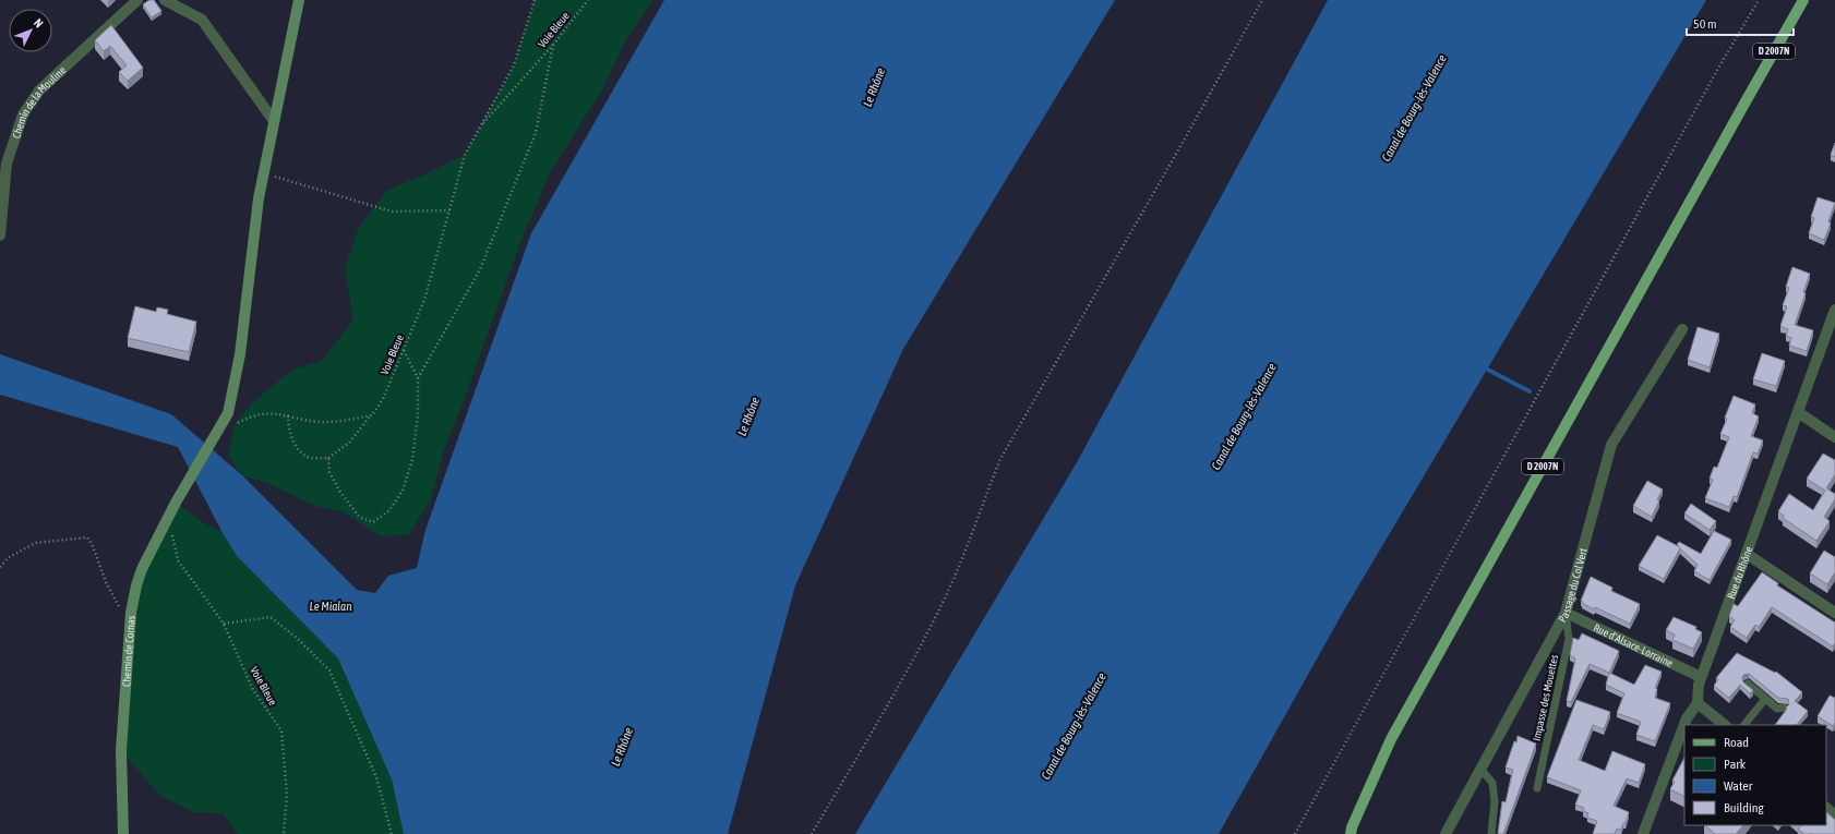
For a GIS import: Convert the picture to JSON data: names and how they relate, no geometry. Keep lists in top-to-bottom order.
{
  "streets": {
    "main road": ["D 2007N"],
    "street": [
      "Chemin de la Mouline",
      "Rue du Rhône",
      "Passage du Col Vert",
      "Rue d'Alsace-Lorraine",
      "Chemin de Cornas"
    ],
    "lane": ["Impasse des Mouettes"],
    "path": ["Voie Bleue"]
  },
  "crossings": [
    ["Rue du Rhône", "Rue d'Alsace-Lorraine"],
    ["Passage du Col Vert", "Rue d'Alsace-Lorraine"],
    ["Passage du Col Vert", "Impasse des Mouettes"],
    ["Rue d'Alsace-Lorraine", "Impasse des Mouettes"]
  ],
  "water": ["Le Rhône", "Canal de Bourg-lès-Valence", "Le Mialan"],
  "legend": [
    "Road",
    "Park",
    "Water",
    "Building"
  ],
  "scale_bar": "50 m",
  "north": "top right"
}
